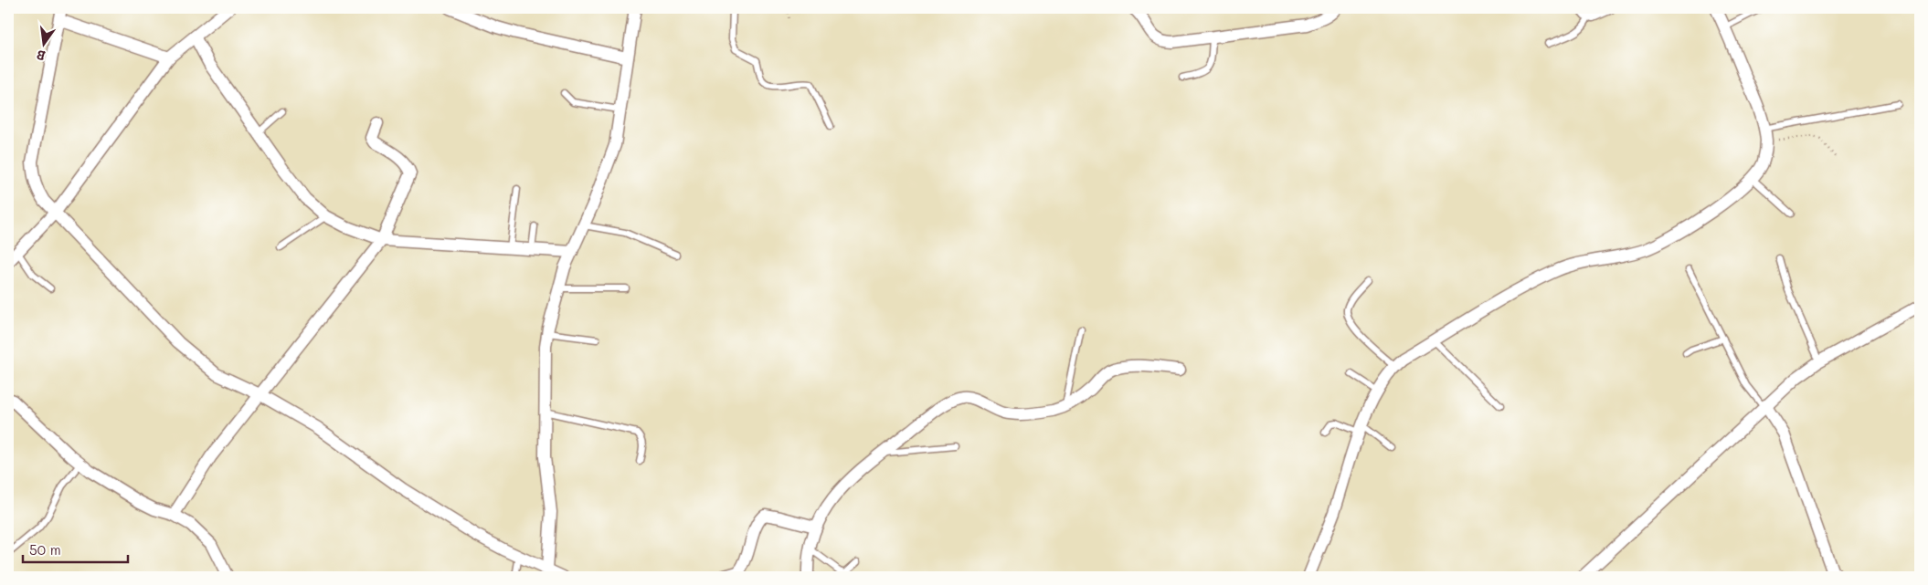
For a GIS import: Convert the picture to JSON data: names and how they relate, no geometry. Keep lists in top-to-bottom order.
{
  "scale_bar": "50 m",
  "north": "bottom"
}
